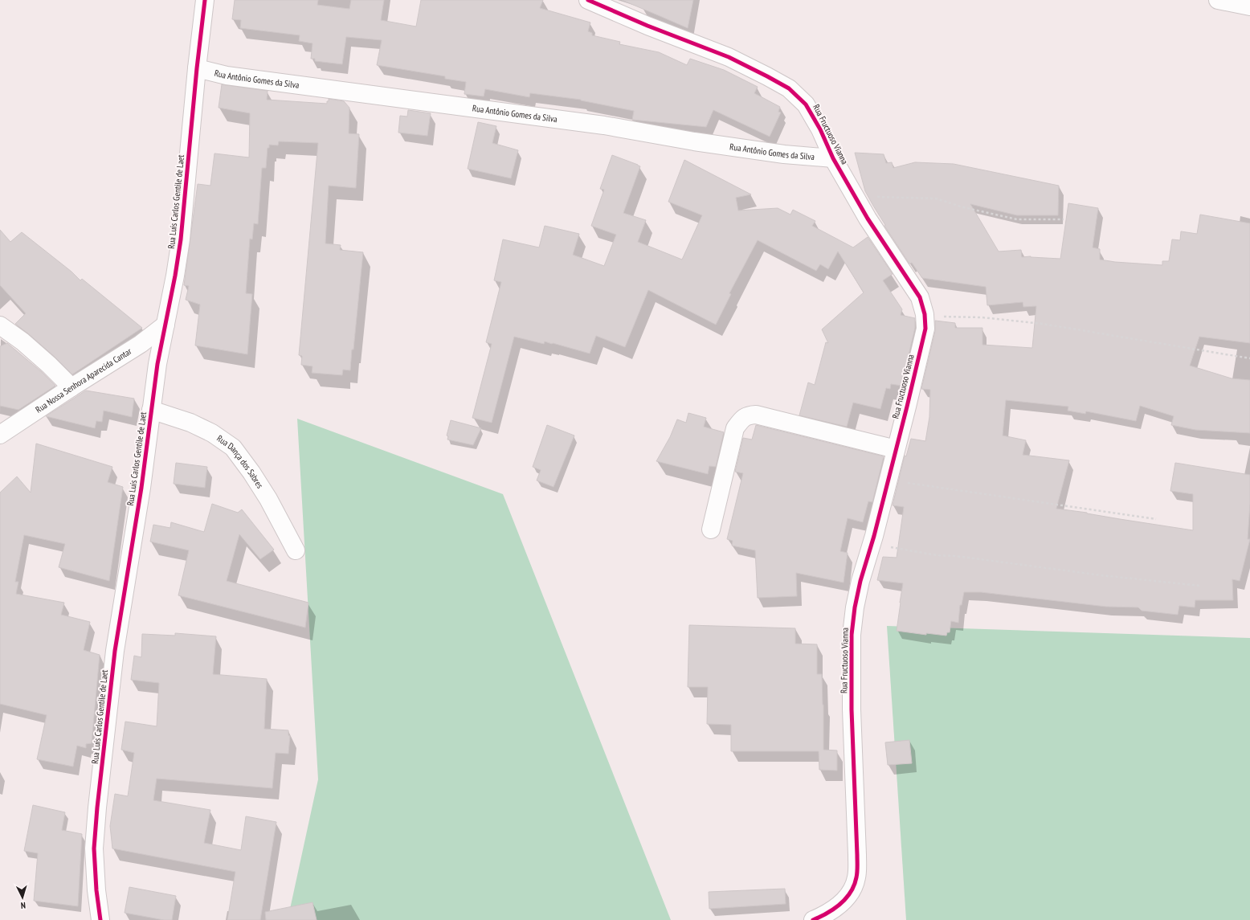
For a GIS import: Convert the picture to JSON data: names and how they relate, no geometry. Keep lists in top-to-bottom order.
{
  "streets": {
    "street": [
      "Rua Antônio Gomes da Silva",
      "Rua Fructuoso Vianna",
      "Rua Luís Carlos Gentile de Laet",
      "Rua Nossa Senhora Aparecida Cantar",
      "Rua Dança dos Sabres"
    ]
  },
  "crossings": [
    ["Rua Antônio Gomes da Silva", "Rua Fructuoso Vianna"],
    ["Rua Antônio Gomes da Silva", "Rua Luís Carlos Gentile de Laet"],
    ["Rua Luís Carlos Gentile de Laet", "Rua Nossa Senhora Aparecida Cantar"],
    ["Rua Luís Carlos Gentile de Laet", "Rua Dança dos Sabres"]
  ],
  "north": "bottom"
}
